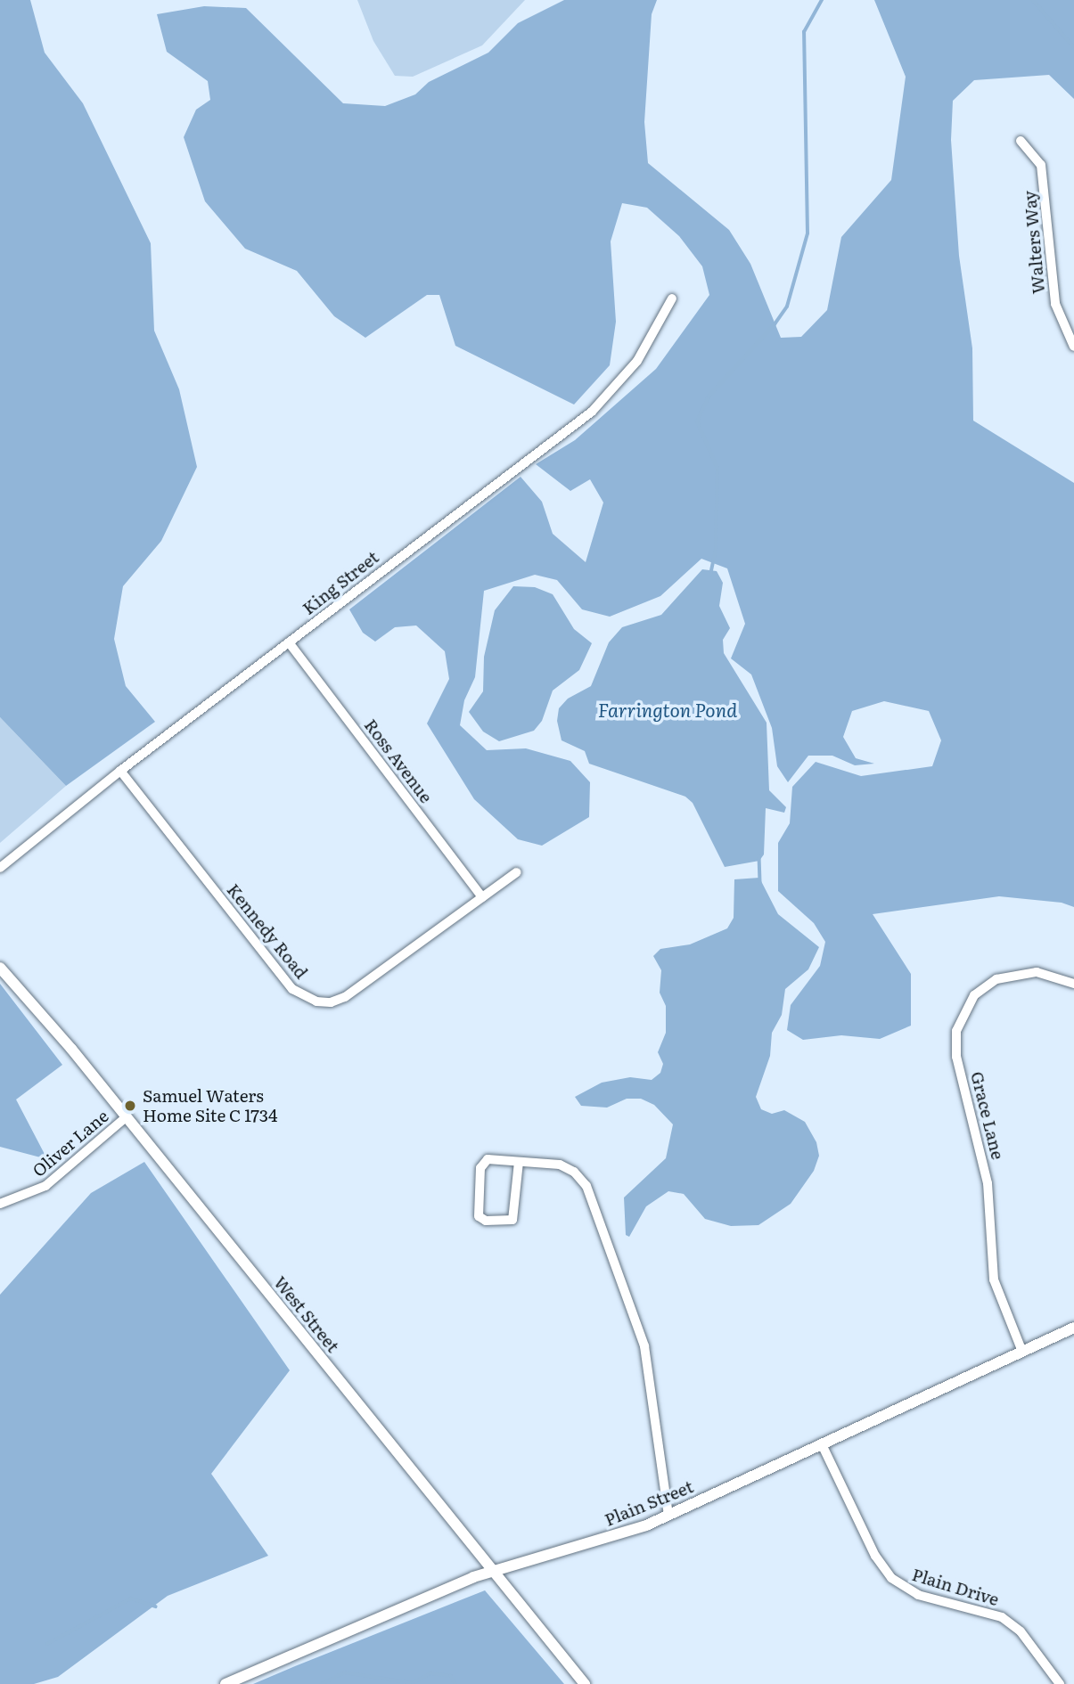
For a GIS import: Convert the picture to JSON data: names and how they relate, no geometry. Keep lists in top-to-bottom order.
{
  "streets": {
    "street": [
      "Walters Way",
      "King Street",
      "Ross Avenue",
      "Kennedy Road",
      "Grace Lane",
      "Oliver Lane",
      "West Street",
      "Plain Street",
      "Plain Drive"
    ]
  },
  "crossings": [
    ["King Street", "Ross Avenue"],
    ["King Street", "Kennedy Road"],
    ["Ross Avenue", "Kennedy Road"],
    ["Grace Lane", "Plain Street"],
    ["Oliver Lane", "West Street"],
    ["West Street", "Plain Street"],
    ["Plain Street", "Plain Drive"]
  ],
  "water": ["Farrington Pond"],
  "places": ["Samuel Waters Home Site C 1734"]
}
